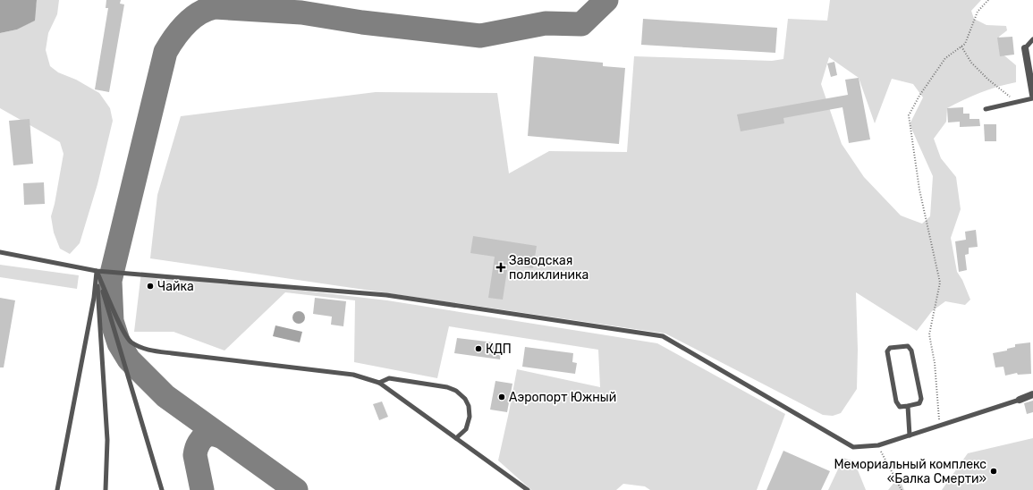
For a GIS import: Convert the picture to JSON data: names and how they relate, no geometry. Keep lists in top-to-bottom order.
{
  "places": {
    "health": ["Заводская поликлиника"],
    "other": [
      "Чайка",
      "КДП",
      "Аэропорт Южный",
      "Мемориальный комплекс «Балка Смерти»"
    ]
  }
}
